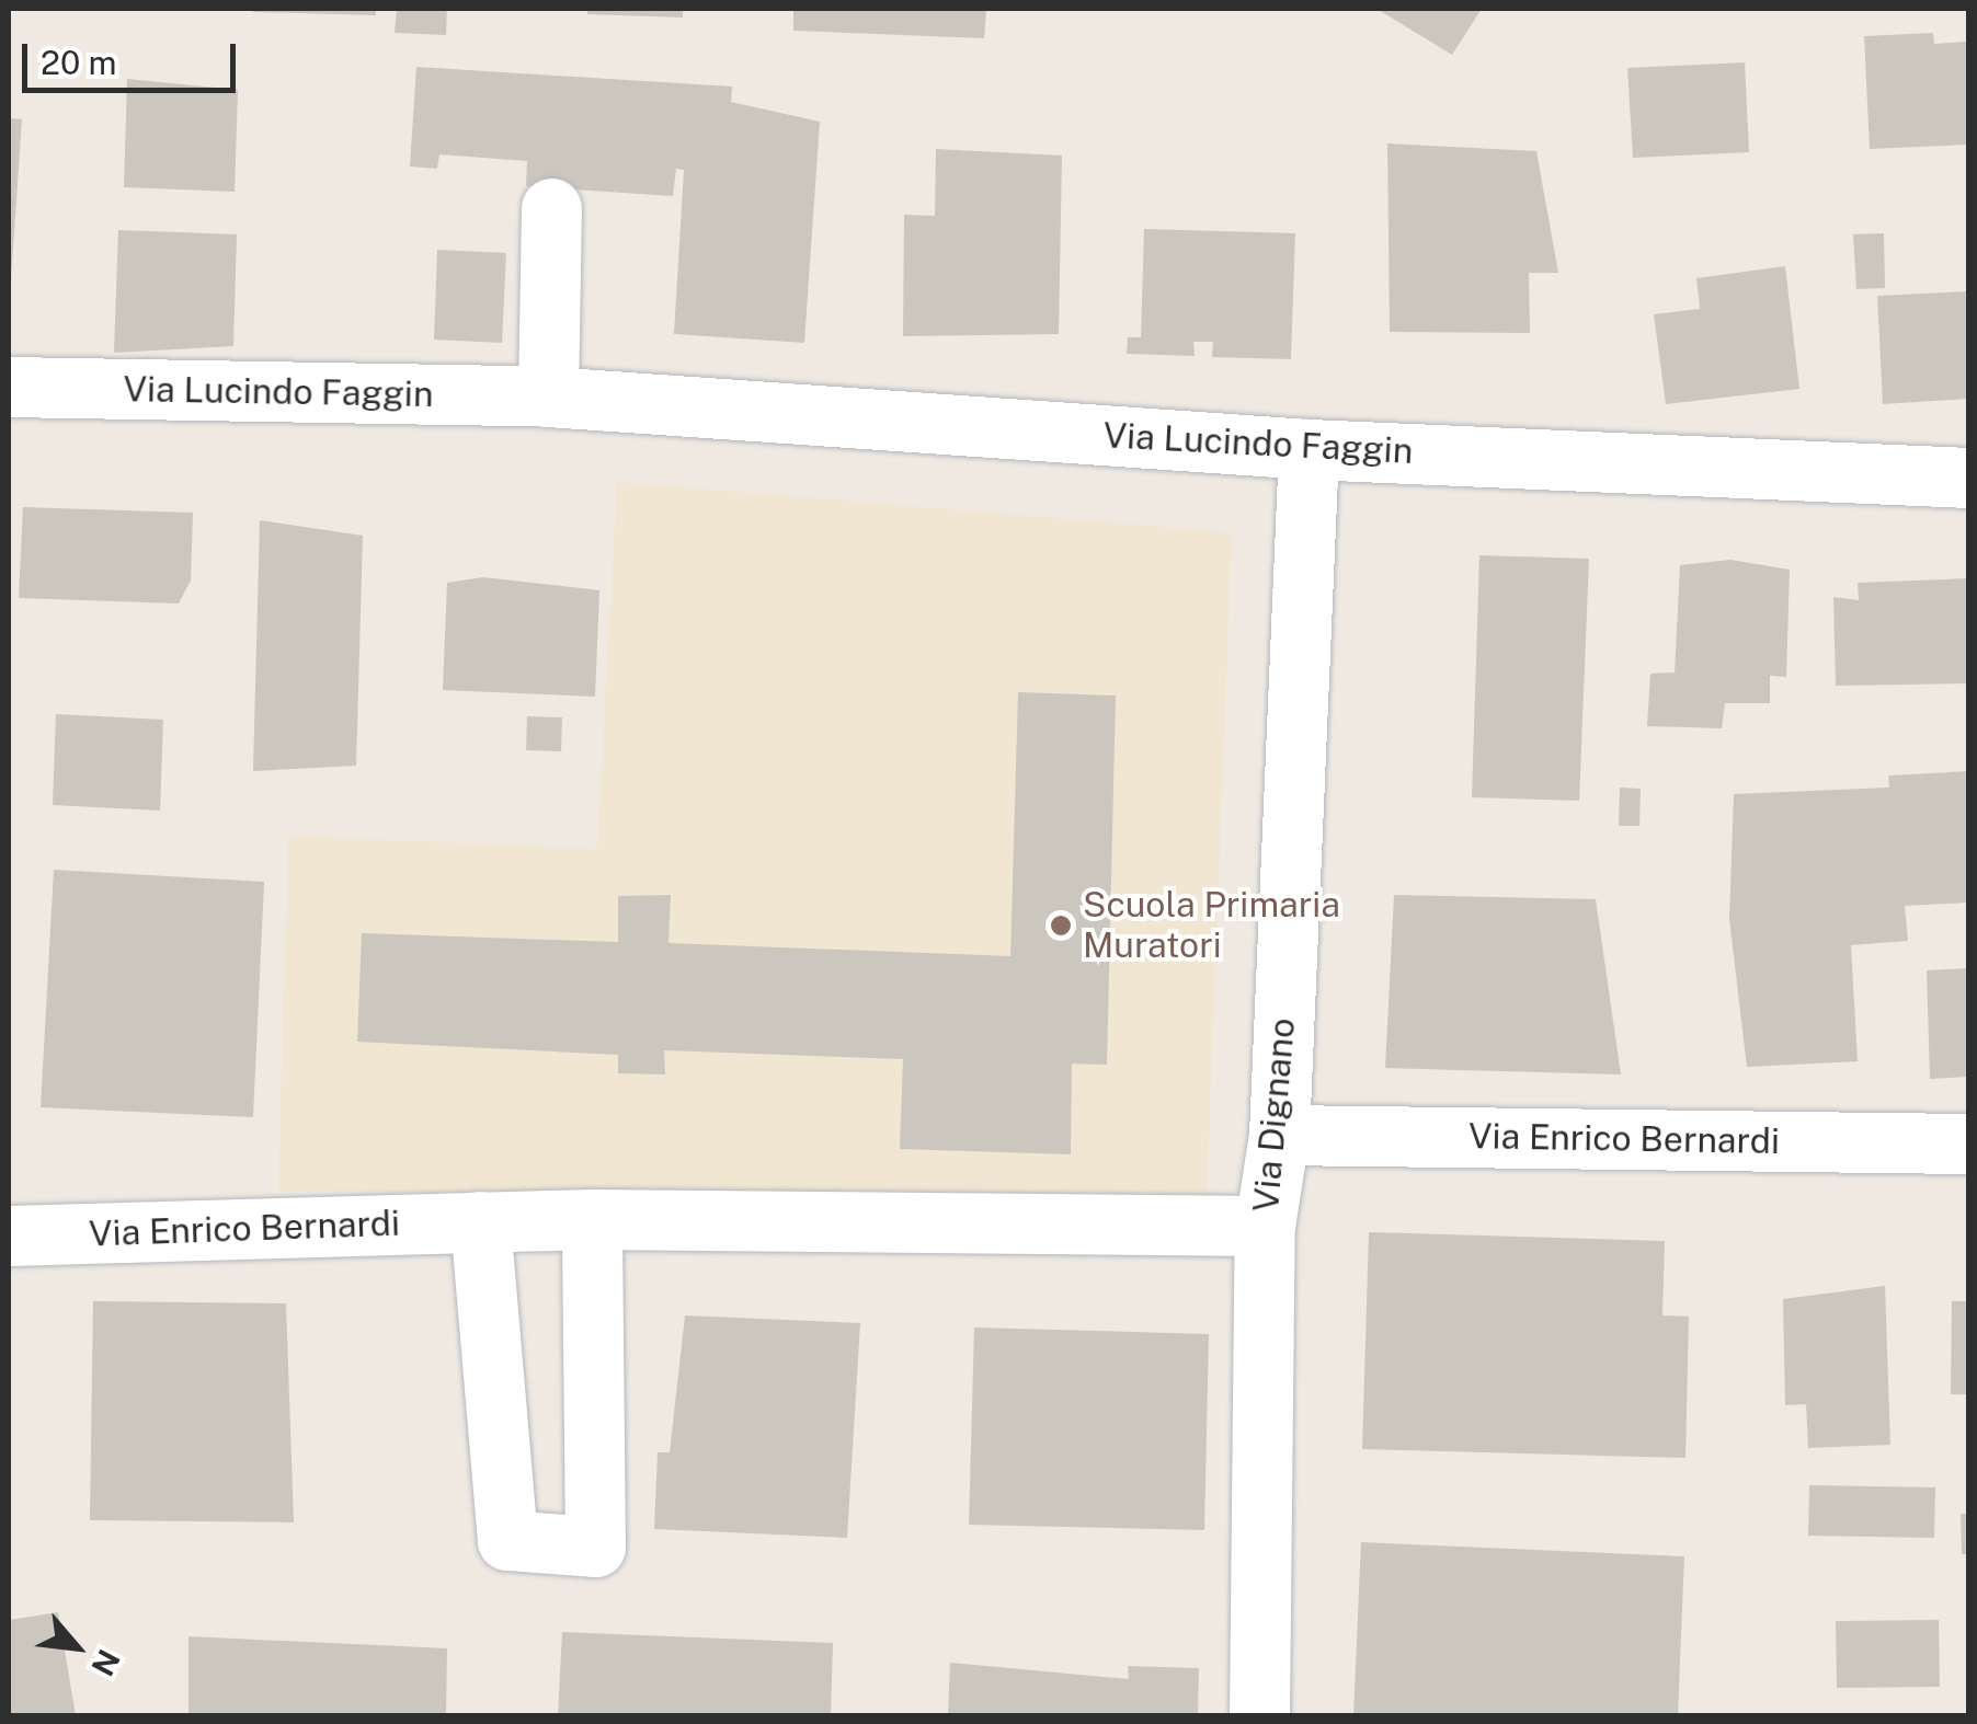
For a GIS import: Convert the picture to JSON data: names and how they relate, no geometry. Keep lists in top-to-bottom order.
{
  "streets": {
    "street": ["Via Lucindo Faggin", "Via Dignano", "Via Enrico Bernardi"]
  },
  "crossings": [
    ["Via Lucindo Faggin", "Via Dignano"],
    ["Via Dignano", "Via Enrico Bernardi"]
  ],
  "places": ["Scuola Primaria Muratori"],
  "scale_bar": "20 m",
  "north": "bottom right"
}
